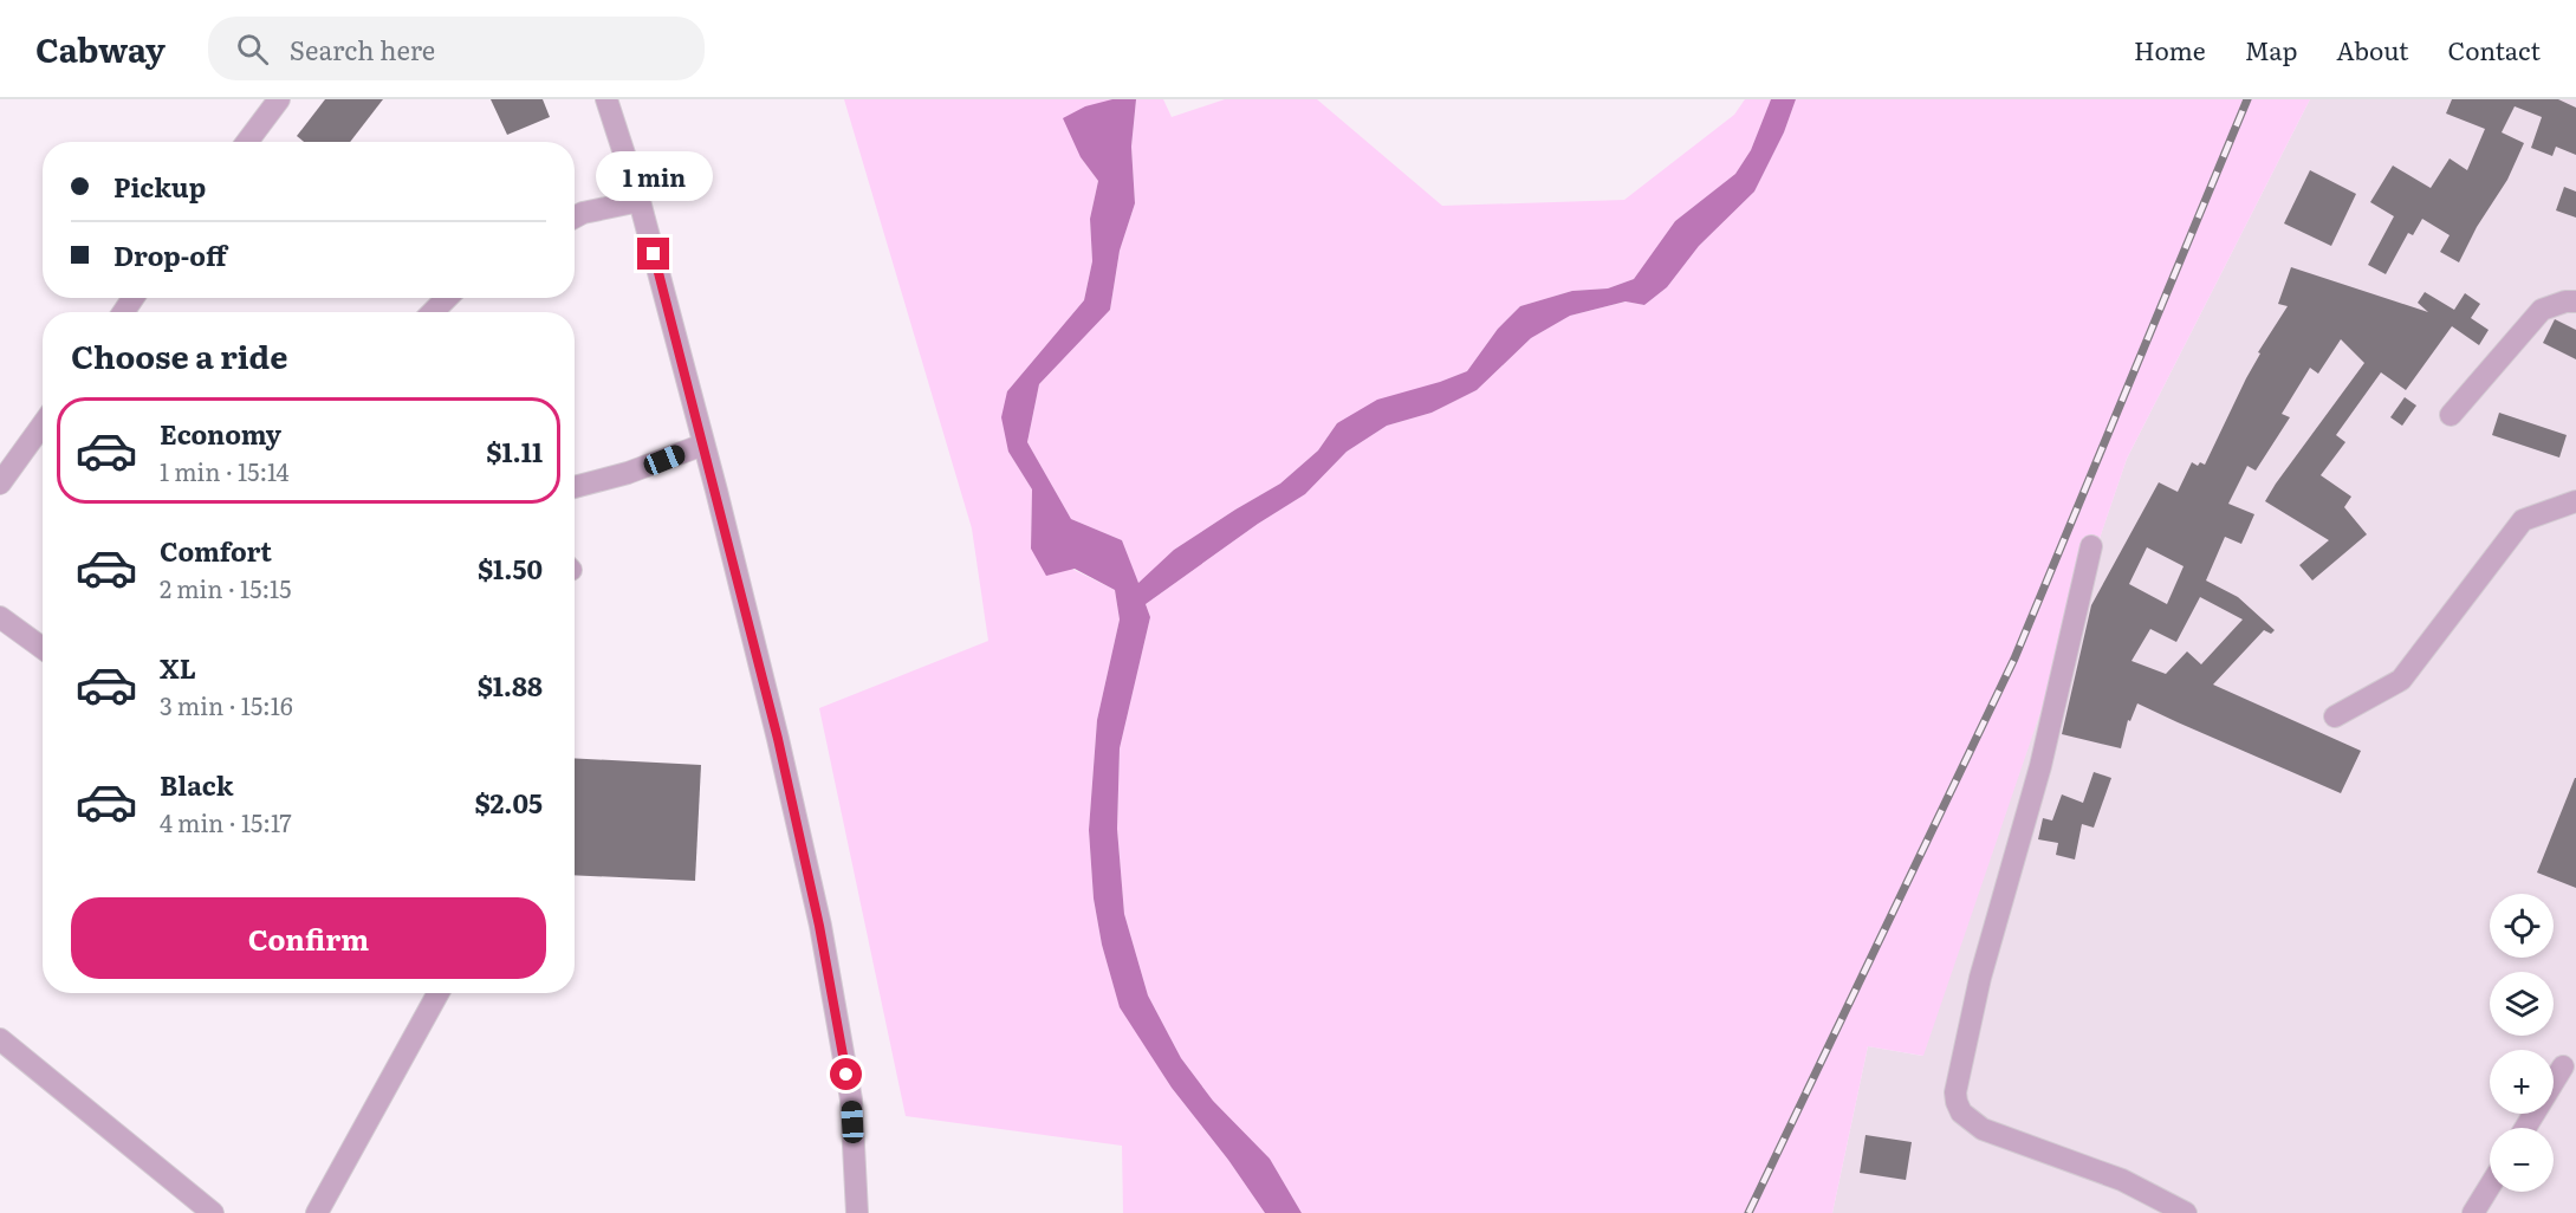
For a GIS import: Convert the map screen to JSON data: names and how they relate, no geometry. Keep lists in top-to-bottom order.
{
  "page": {
    "header": "Cabway",
    "search": "Search here",
    "nav": [
      "Home",
      "Map",
      "About",
      "Contact"
    ],
    "banner": ["Pickup", "Drop-off"],
    "bubble": "1 min",
    "heading": "Choose a ride",
    "list": [
      {
        "name": "Economy",
        "note": "1 min · 15:14",
        "value": "$1.11"
      },
      {
        "name": "Comfort",
        "note": "2 min · 15:15",
        "value": "$1.50"
      },
      {
        "name": "XL",
        "note": "3 min · 15:16",
        "value": "$1.88"
      },
      {
        "name": "Black",
        "note": "4 min · 15:17",
        "value": "$2.05"
      }
    ],
    "buttons": "Confirm",
    "map_buttons": ["+", "−"]
  }
}
